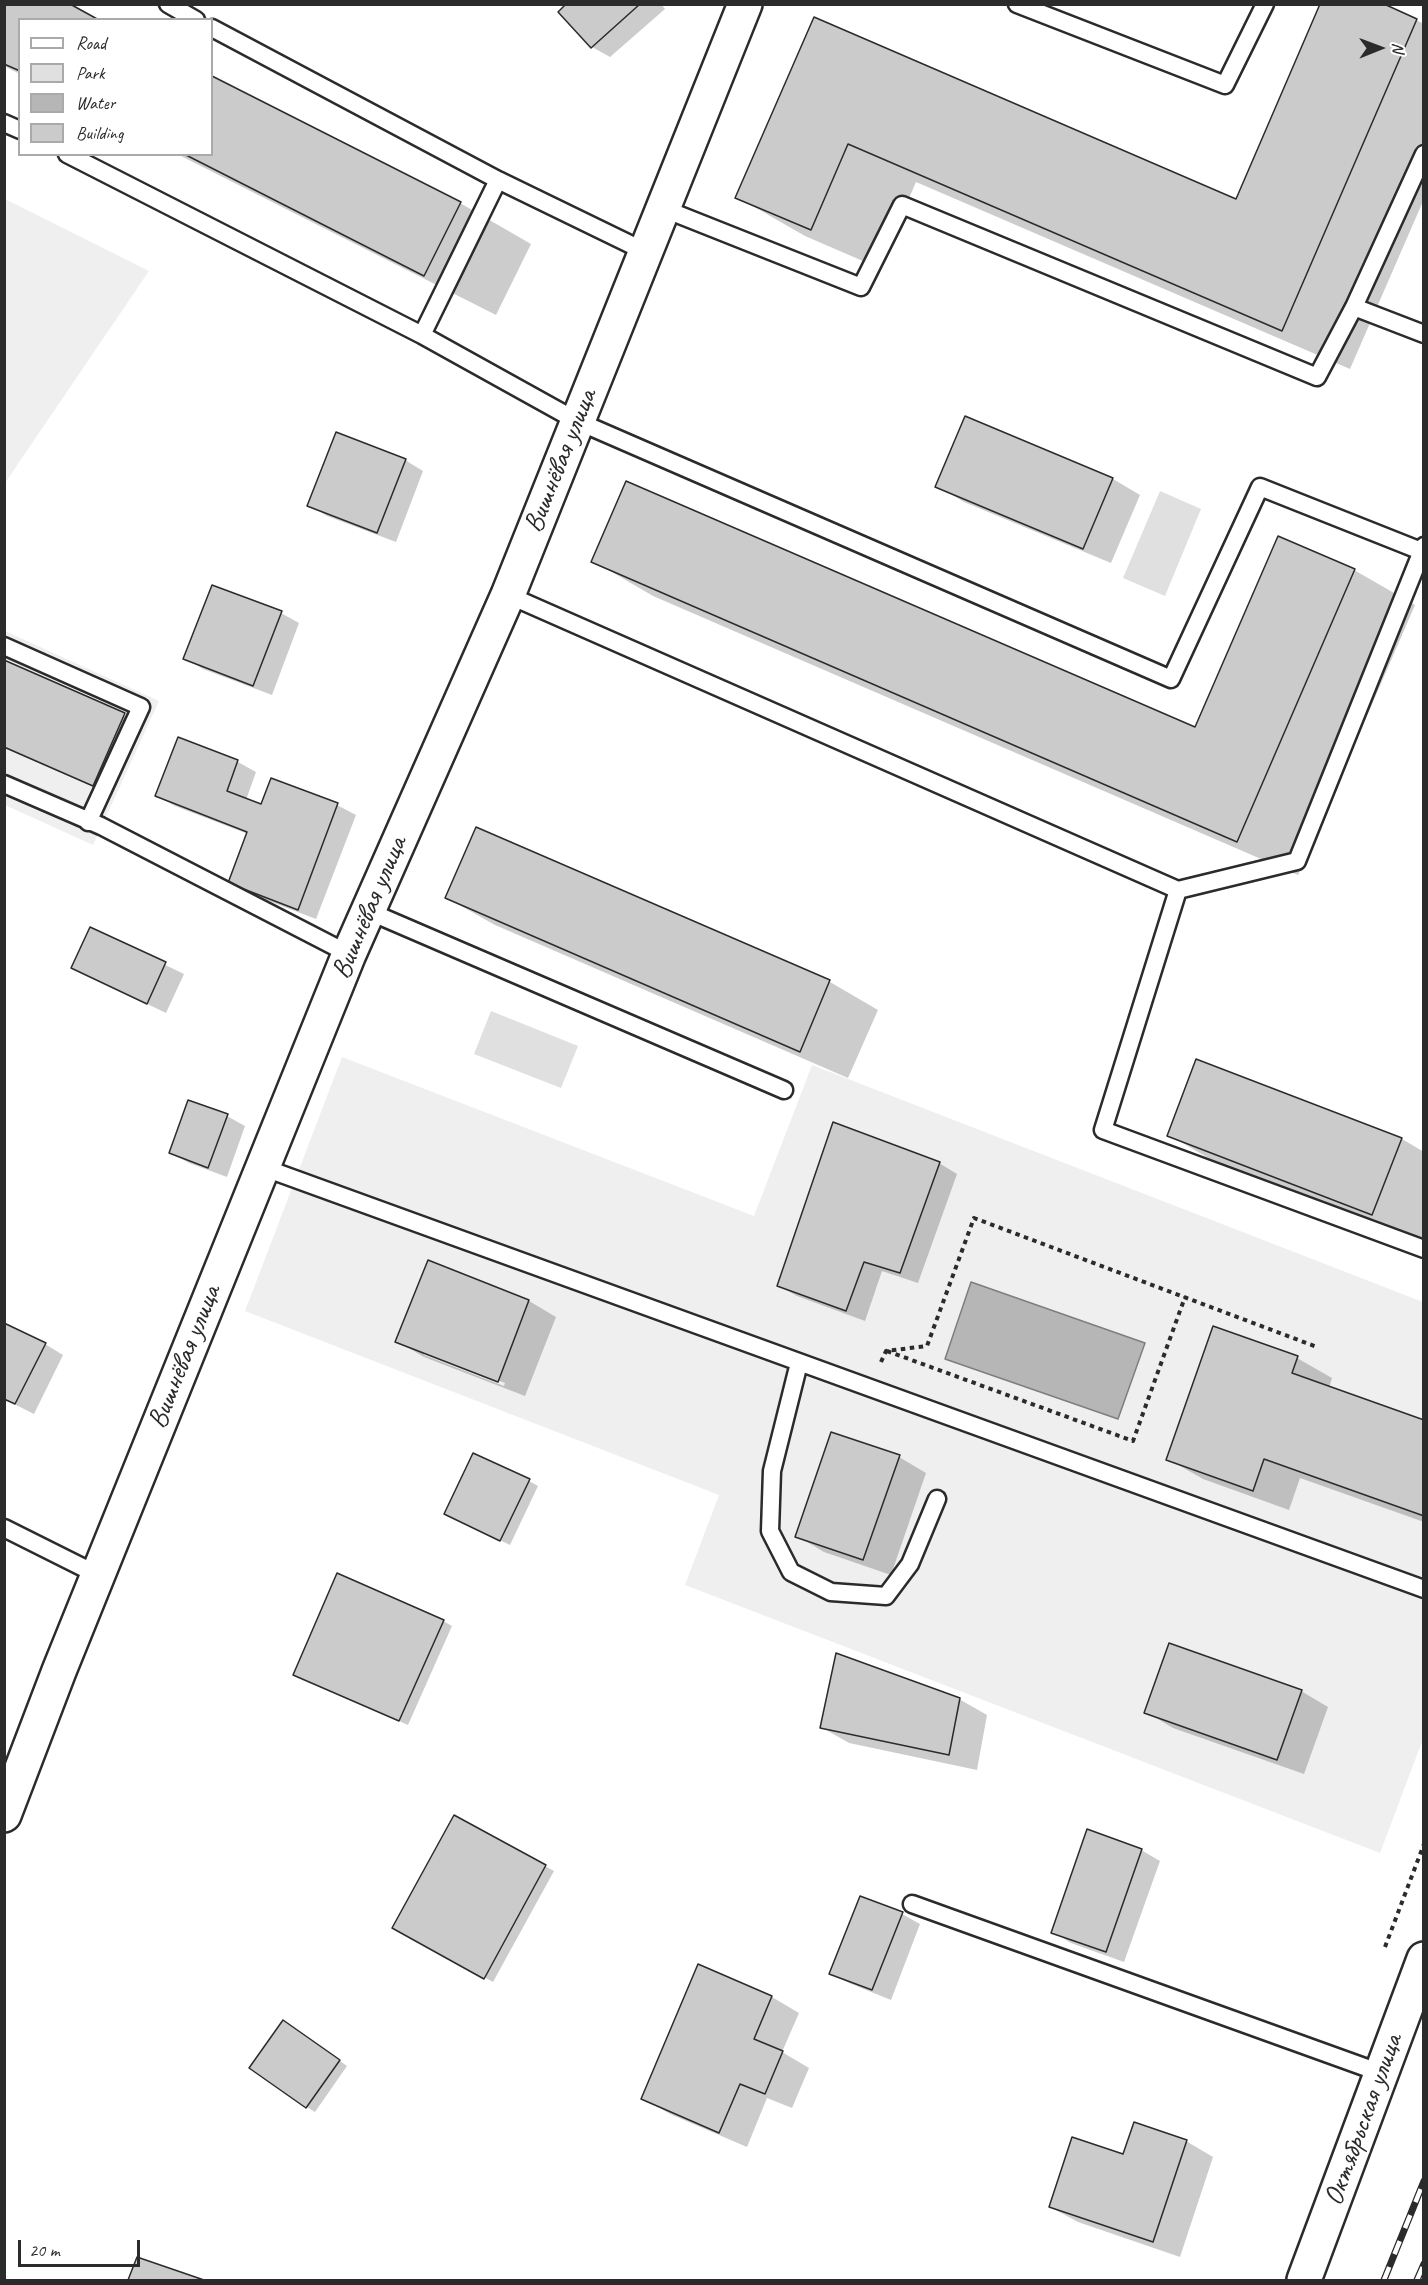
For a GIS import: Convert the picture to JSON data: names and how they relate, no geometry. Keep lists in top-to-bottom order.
{
  "streets": {
    "street": ["Вишнёвая улица", "Октябрьская улица"]
  },
  "legend": [
    "Road",
    "Park",
    "Water",
    "Building"
  ],
  "scale_bar": "20 m",
  "north": "right"
}
